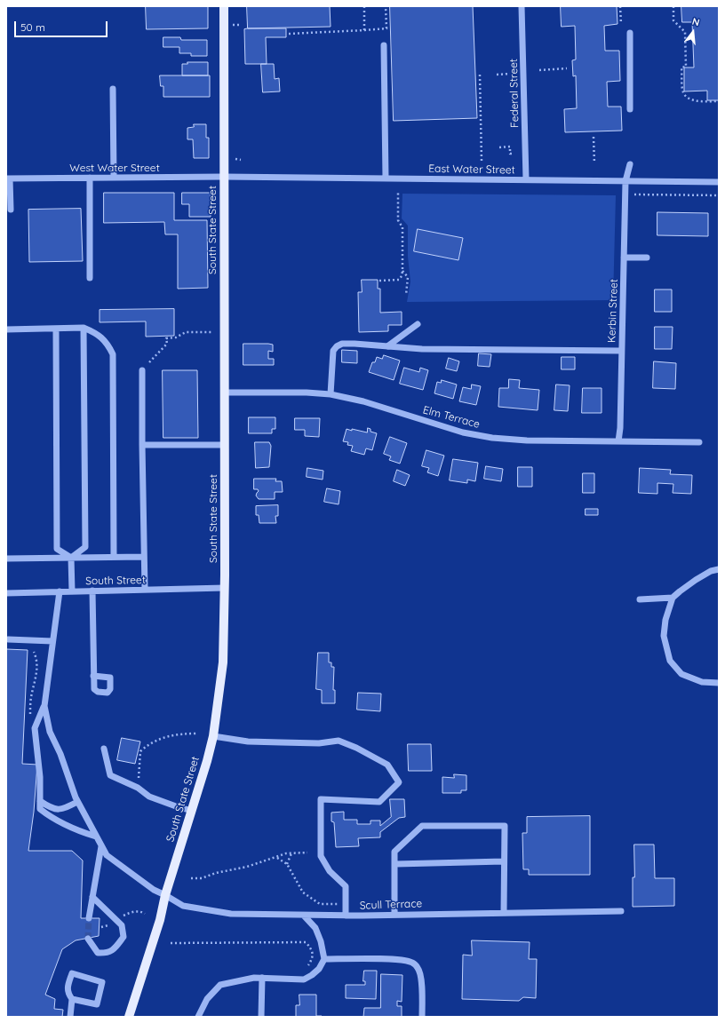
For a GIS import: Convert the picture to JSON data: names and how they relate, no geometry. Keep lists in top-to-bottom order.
{
  "streets": {
    "main road": ["South State Street"],
    "street": [
      "Federal Street",
      "West Water Street",
      "East Water Street",
      "Kerbin Street",
      "Elm Terrace",
      "South Street",
      "Scull Terrace"
    ]
  },
  "crossings": [
    ["Federal Street", "East Water Street"],
    ["West Water Street", "East Water Street"],
    ["West Water Street", "South State Street"],
    ["East Water Street", "South State Street"],
    ["East Water Street", "Kerbin Street"],
    ["South State Street", "Elm Terrace"],
    ["South State Street", "South Street"],
    ["South State Street", "Scull Terrace"],
    ["Kerbin Street", "Elm Terrace"]
  ],
  "scale_bar": "50 m",
  "north": "top"
}
